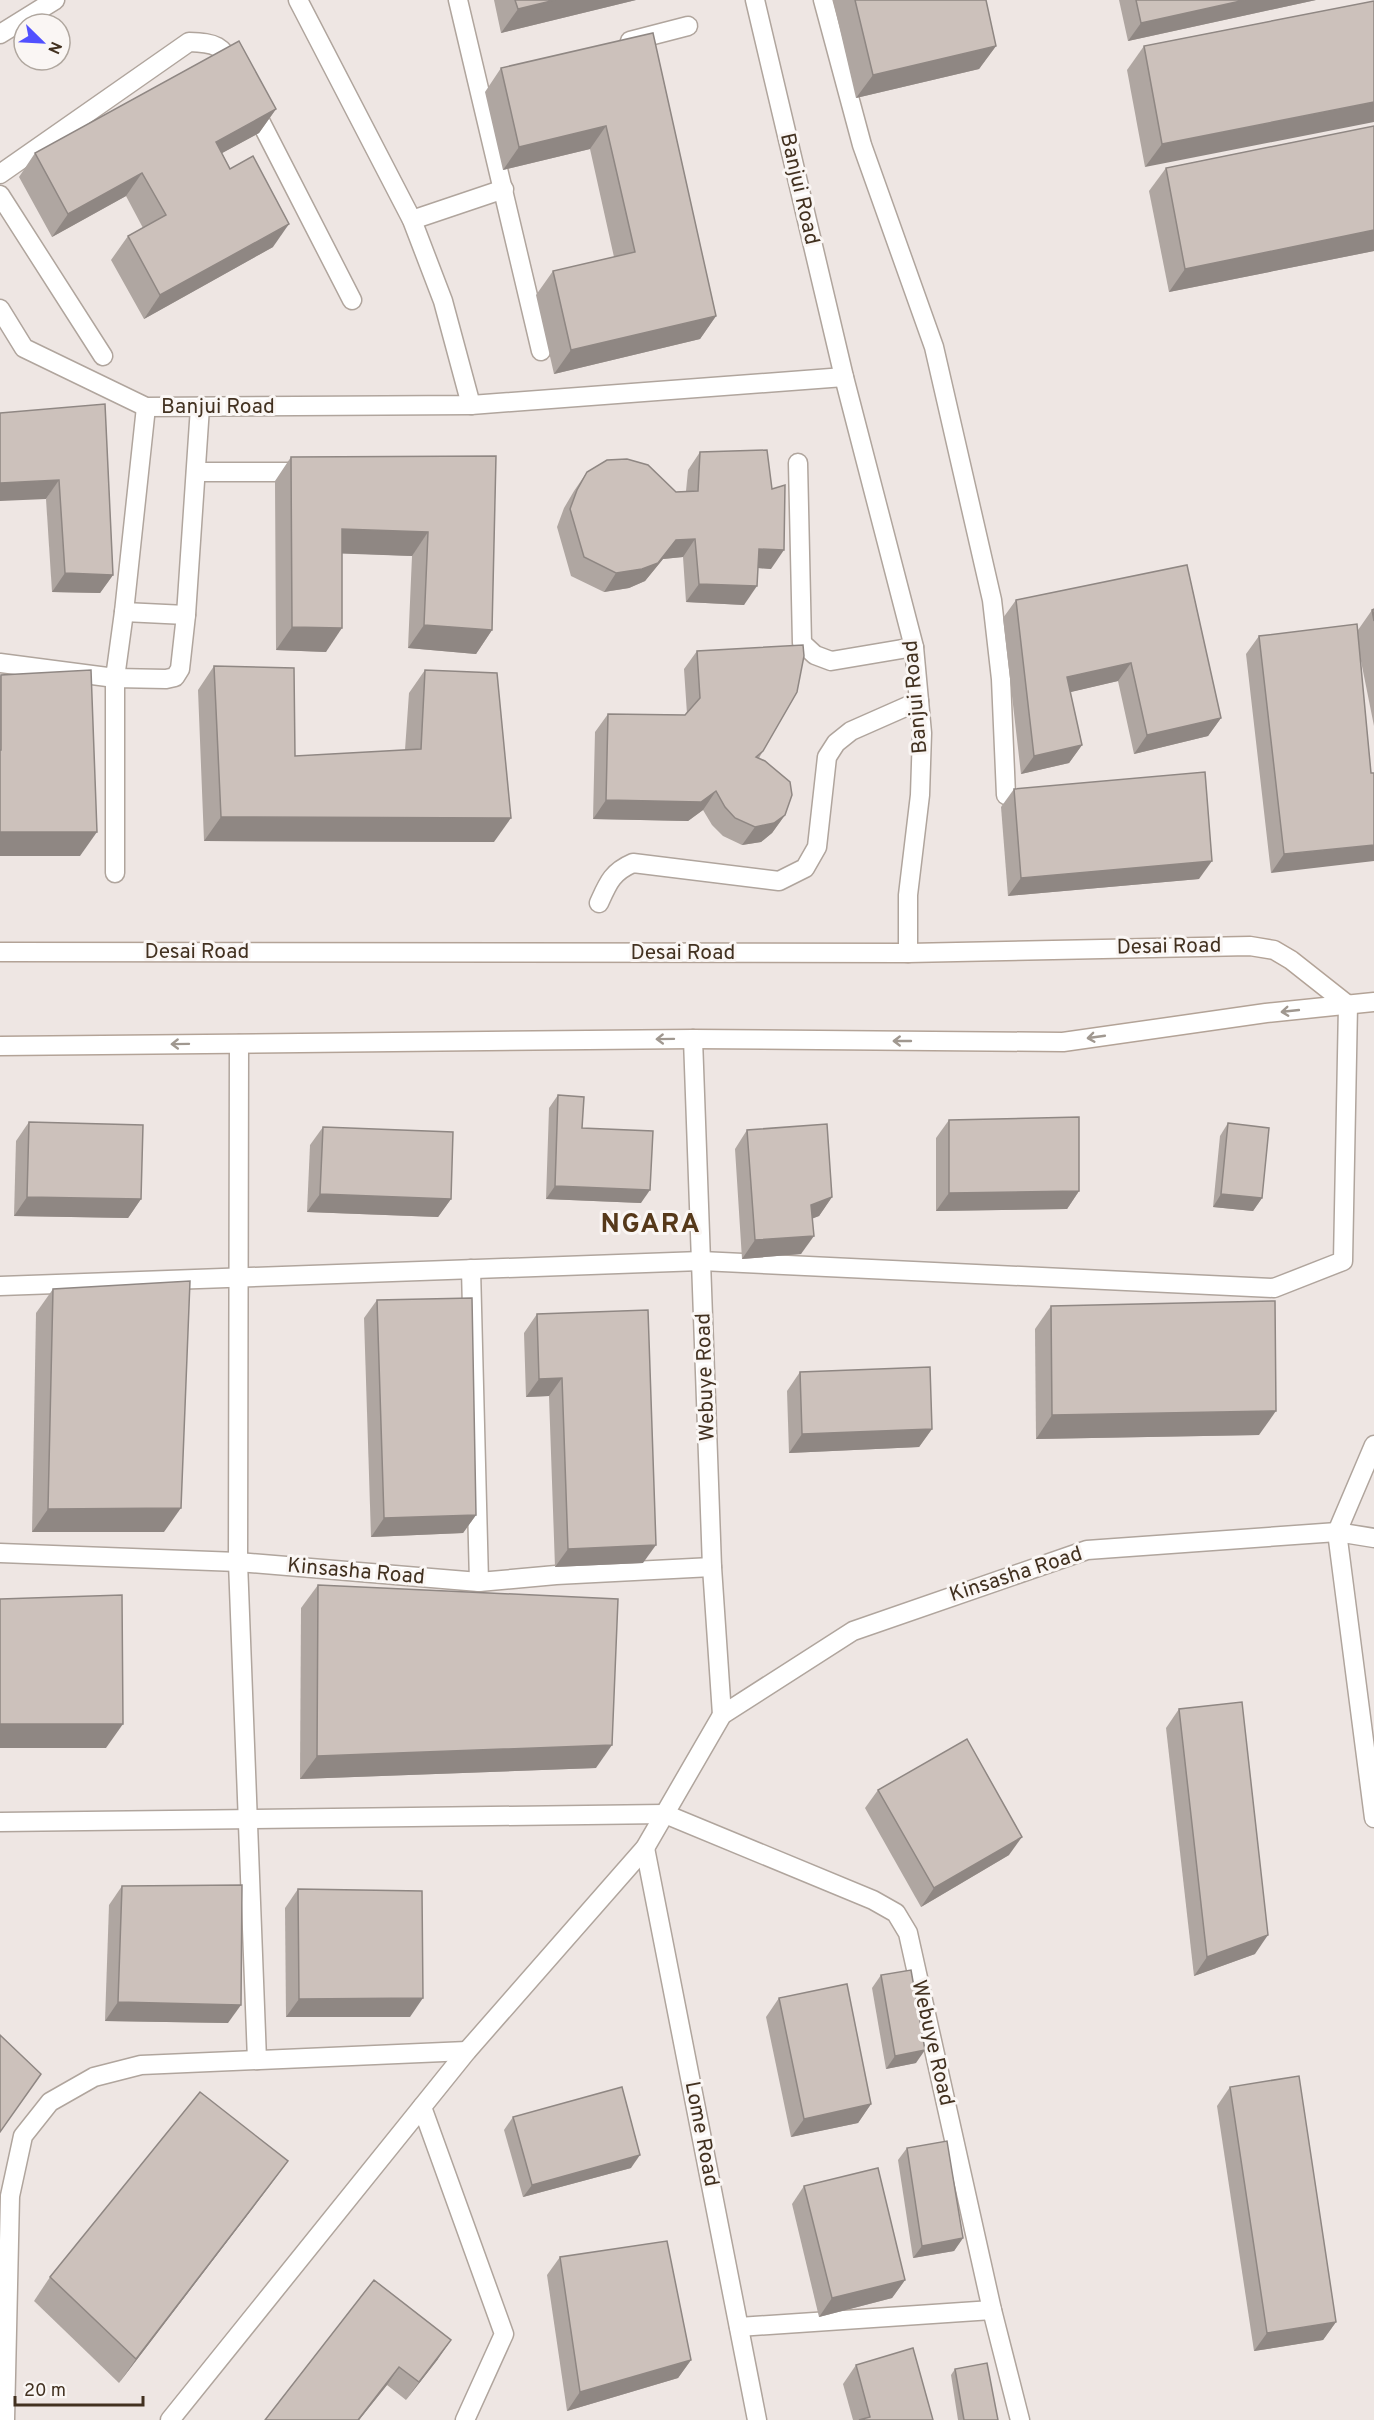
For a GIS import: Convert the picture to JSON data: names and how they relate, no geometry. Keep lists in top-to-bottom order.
{
  "streets": {
    "street": [
      "Banjui Road",
      "Desai Road",
      "Webuye Road",
      "Kinsasha Road",
      "Lome Road"
    ]
  },
  "crossings": [
    ["Banjui Road", "Desai Road"],
    ["Webuye Road", "Kinsasha Road"]
  ],
  "districts": ["NGARA"],
  "scale_bar": "20 m",
  "north": "bottom right"
}
